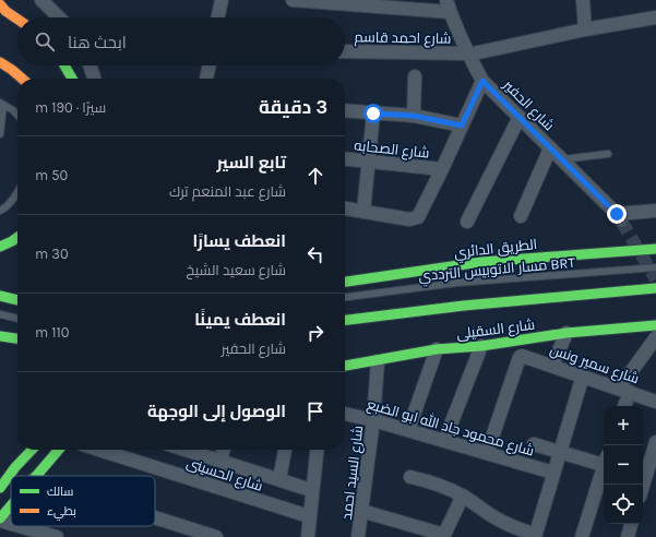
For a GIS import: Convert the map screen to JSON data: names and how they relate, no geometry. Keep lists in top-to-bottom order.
{
  "streets": {
    "main road": ["الطريق الدائري", "شارع السقيلى"],
    "street": [
      "شارع احمد قاسم",
      "شارع الحفير",
      "شارع الصحابه",
      "شارع سمير ونس",
      "شارع محمود جاد الله ابو الضبع",
      "شارع السيد احمد",
      "شارع الحسينى"
    ],
    "lane": ["مسار الاتوبيس الترددي BRT"]
  },
  "crossings": [
    ["شارع احمد قاسم", "شارع الحفير"],
    ["شارع السقيلى", "شارع السيد احمد"],
    ["شارع سمير ونس", "شارع محمود جاد الله ابو الضبع"],
    ["شارع محمود جاد الله ابو الضبع", "شارع السيد احمد"]
  ],
  "legend": ["سالك", "بطيء"],
  "page": {
    "search": "ابحث هنا",
    "heading": ["3 دقيقة", "سيرًا · 190 m"],
    "list": [
      ["تابع السير", "شارع عبد المنعم ترك", "50 m"],
      ["انعطف يسارًا", "شارع سعيد الشيخ", "30 m"],
      ["انعطف يمينًا", "شارع الحفير", "110 m"],
      "الوصول إلى الوجهة"
    ],
    "map_buttons": ["+", "−"]
  }
}
